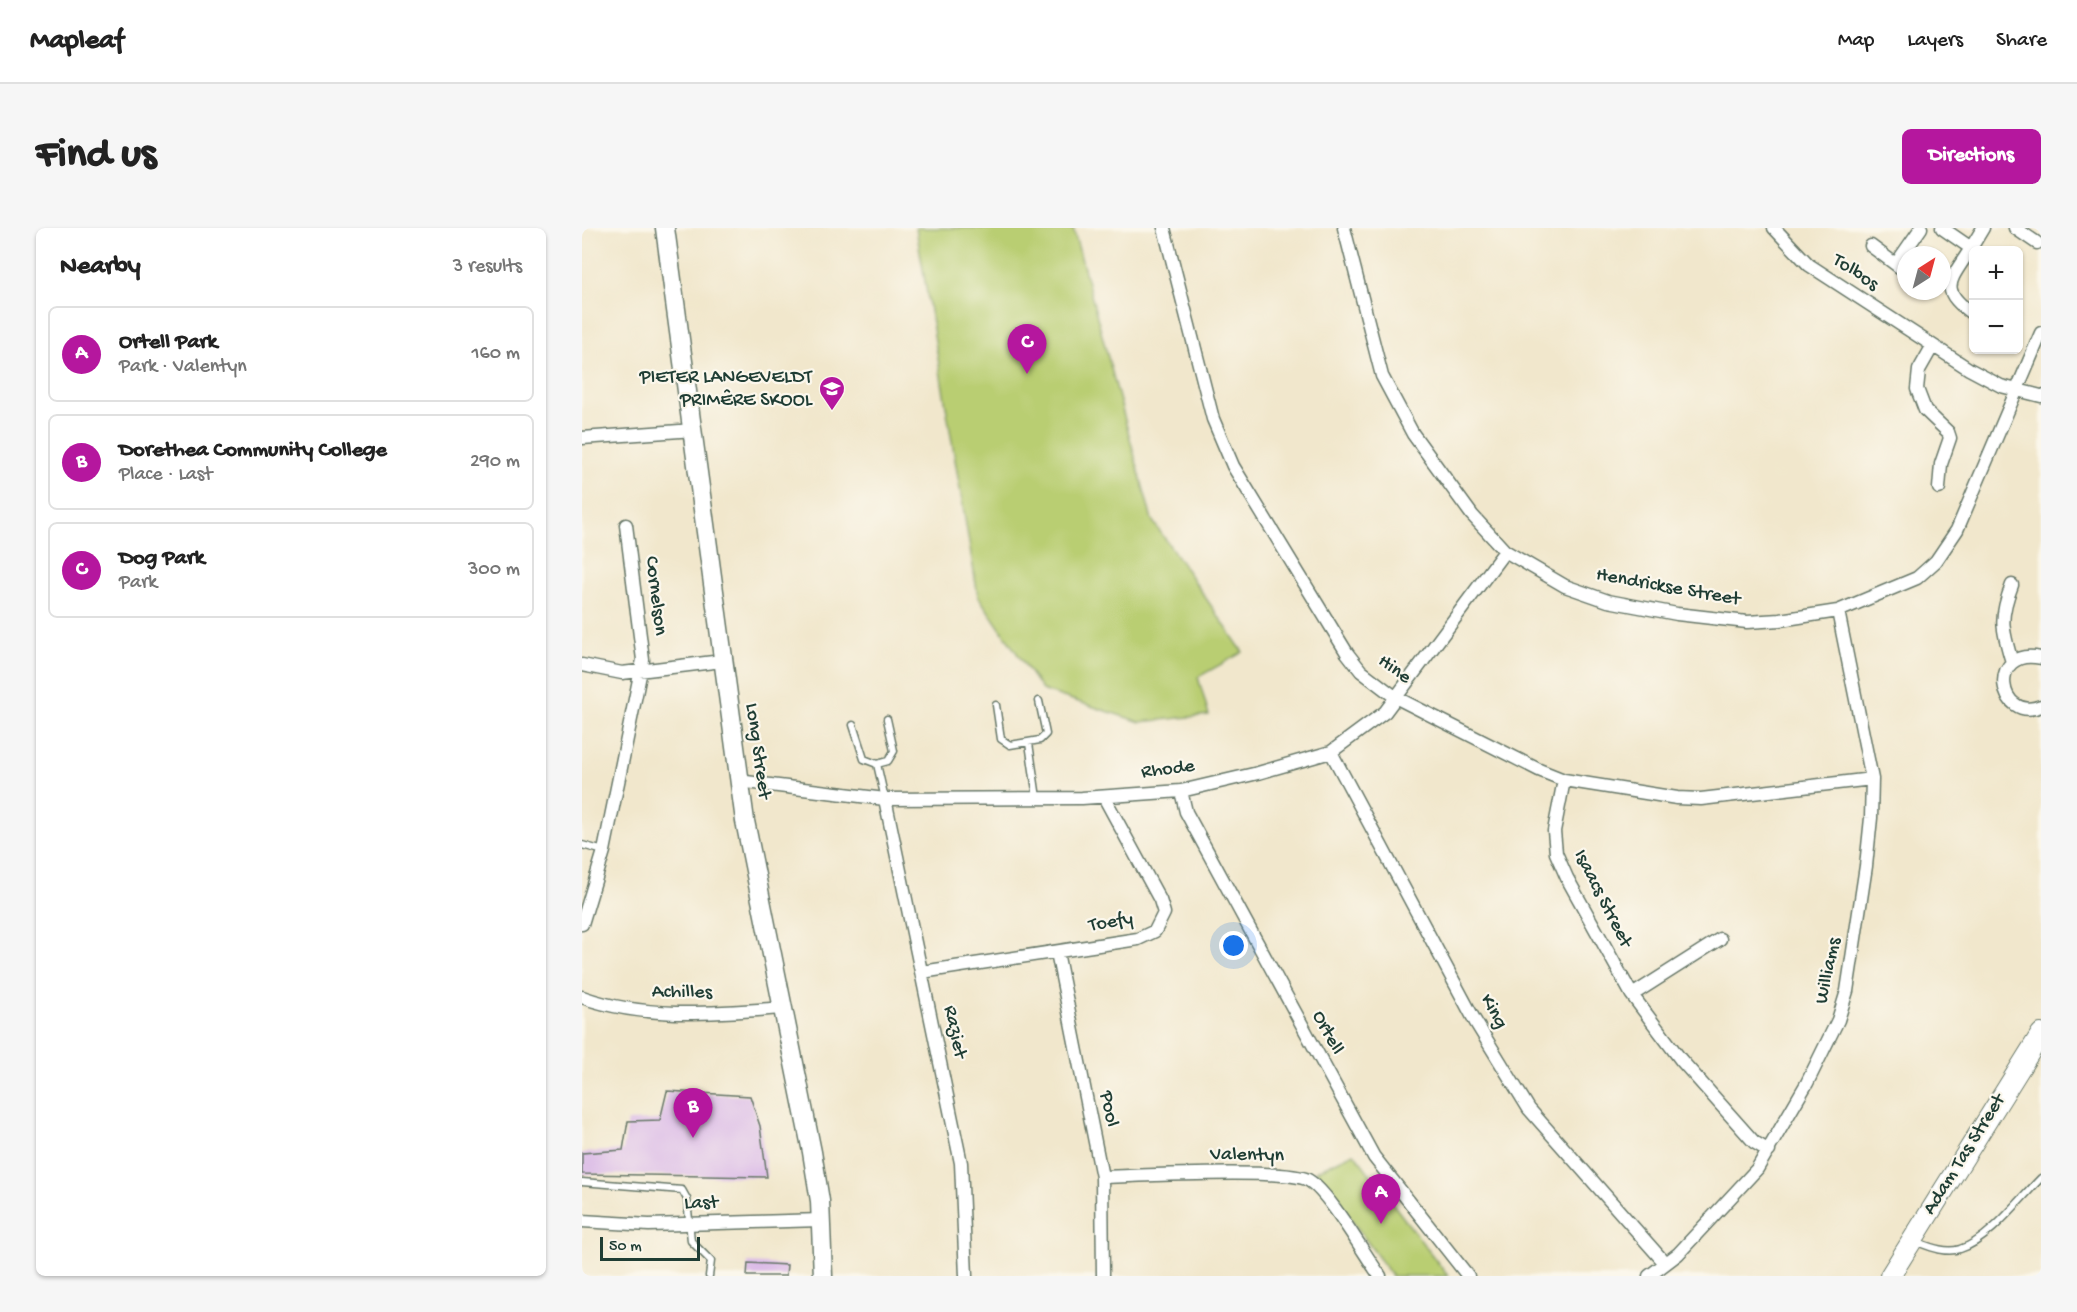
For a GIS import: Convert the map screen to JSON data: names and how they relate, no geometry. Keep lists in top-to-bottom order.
{
  "streets": {
    "main road": ["Adam Tas Street"],
    "street": [
      "Tolbos",
      "Hendrickse Street",
      "Cornelson",
      "Hine",
      "Long Street",
      "Rhode",
      "Isaacs Street",
      "Toefy",
      "Williams",
      "Achilles",
      "King",
      "Raziet",
      "Ortell",
      "Pool",
      "Valentyn",
      "Last"
    ]
  },
  "crossings": [
    ["Tolbos", "Hendrickse Street"],
    ["Hendrickse Street", "Rhode"],
    ["Hendrickse Street", "Williams"],
    ["Hine", "Rhode"],
    ["Hine", "Isaacs Street"],
    ["Hine", "Williams"],
    ["Long Street", "Rhode"],
    ["Long Street", "Achilles"],
    ["Long Street", "Last"],
    ["Rhode", "Toefy"],
    ["Rhode", "King"],
    ["Rhode", "Raziet"],
    ["Rhode", "Ortell"],
    ["Isaacs Street", "Williams"],
    ["Toefy", "Raziet"],
    ["Toefy", "Pool"],
    ["Williams", "King"],
    ["Pool", "Valentyn"]
  ],
  "places": {
    "school or university": ["PIETER LANGEVELDT PRIMÊRE SKOOL"]
  },
  "scale_bar": "50 m",
  "north": "top right",
  "page": {
    "header": "Mapleaf",
    "nav": ["Map", "Layers", "Share"],
    "buttons": "Directions",
    "title": "Find us",
    "heading": ["Nearby", "3 results"],
    "map_buttons": ["+", "−"],
    "list": [
      {
        "mark": "A",
        "name": "Ortell Park",
        "note": "Park · Valentyn",
        "value": "160 m"
      },
      {
        "mark": "B",
        "name": "Dorethea Community College",
        "note": "Place · Last",
        "value": "290 m"
      },
      {
        "mark": "C",
        "name": "Dog Park",
        "note": "Park",
        "value": "300 m"
      }
    ],
    "pins": ["C", "B", "A"],
    "scale": "50 m"
  }
}
